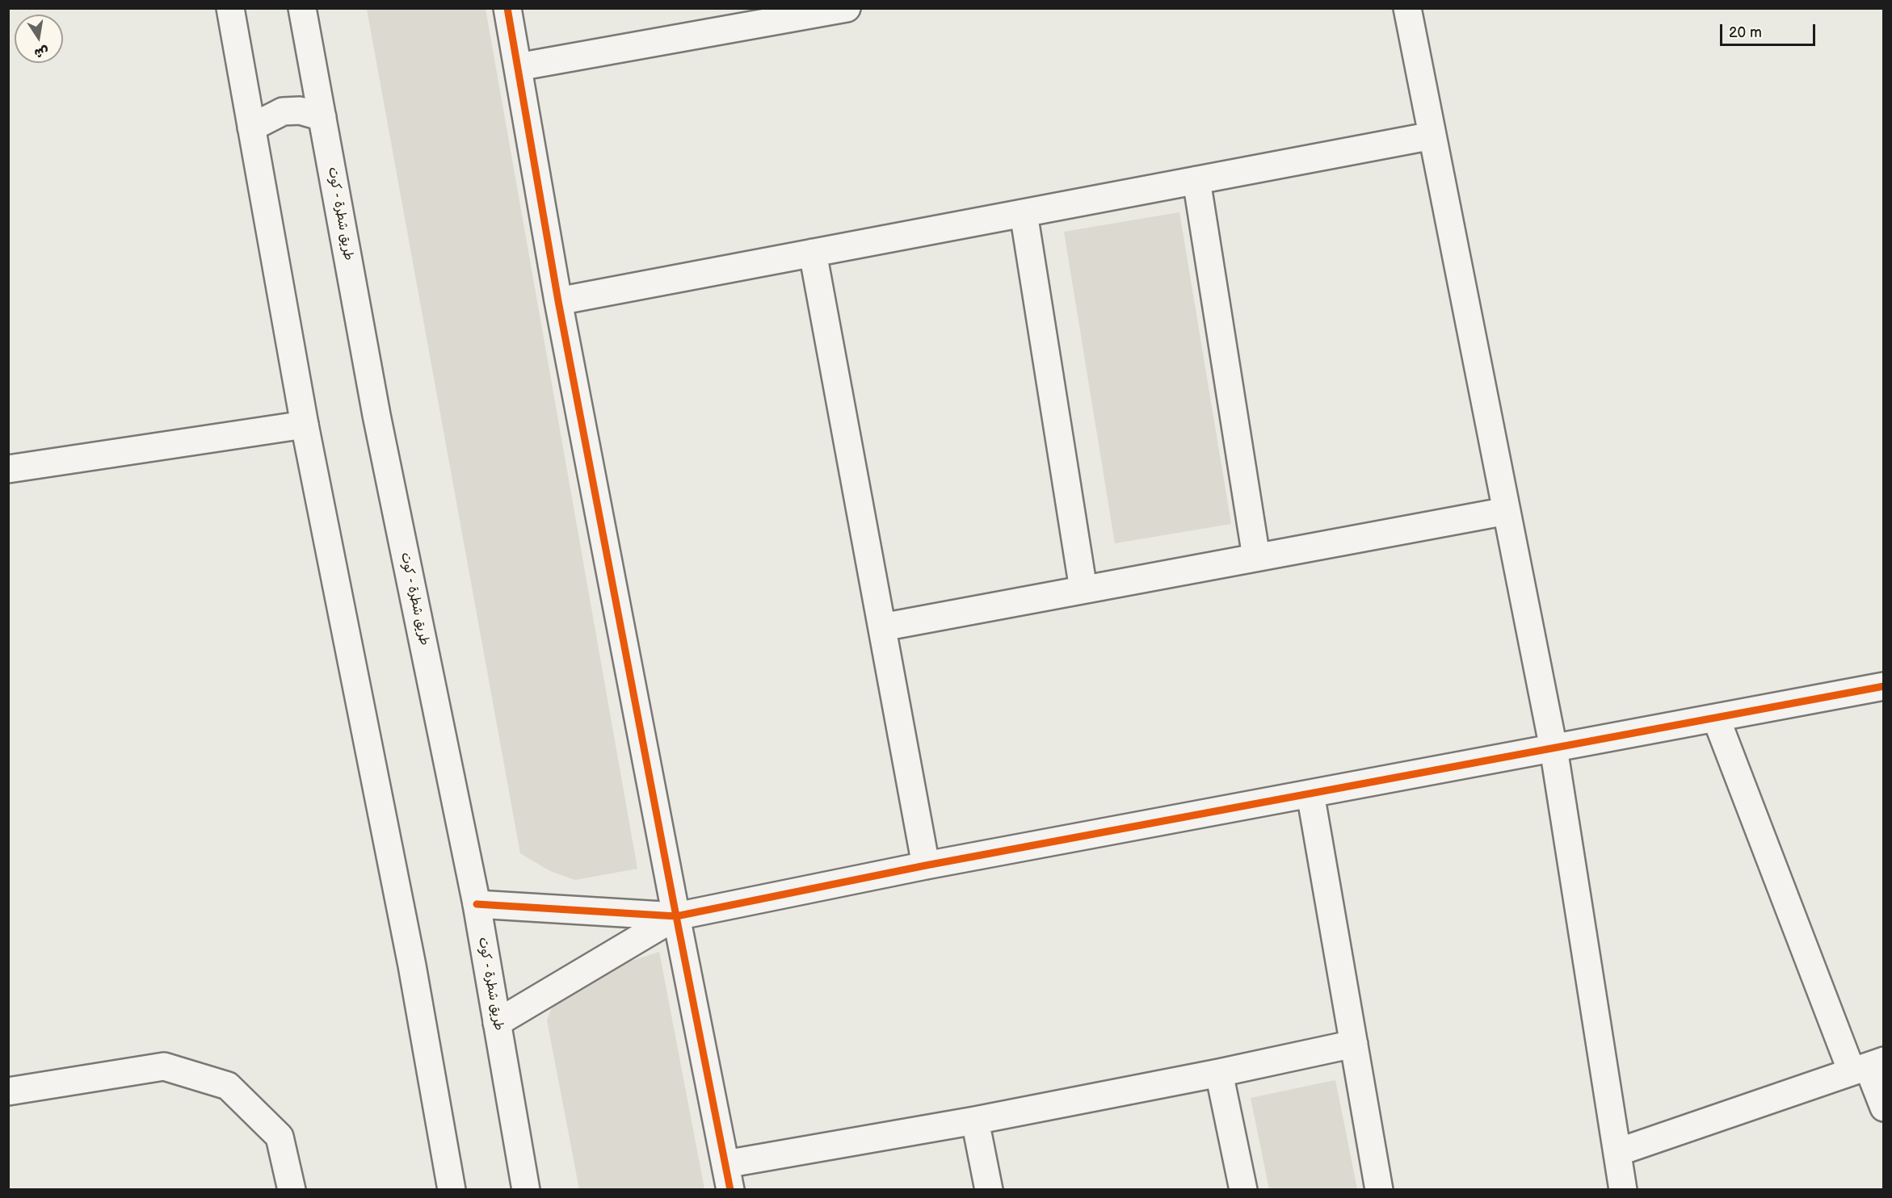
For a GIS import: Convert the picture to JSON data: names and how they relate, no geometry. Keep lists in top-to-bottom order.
{
  "streets": {
    "main road": ["طريق شطرة - كوت"]
  },
  "scale_bar": "20 m",
  "north": "bottom"
}
